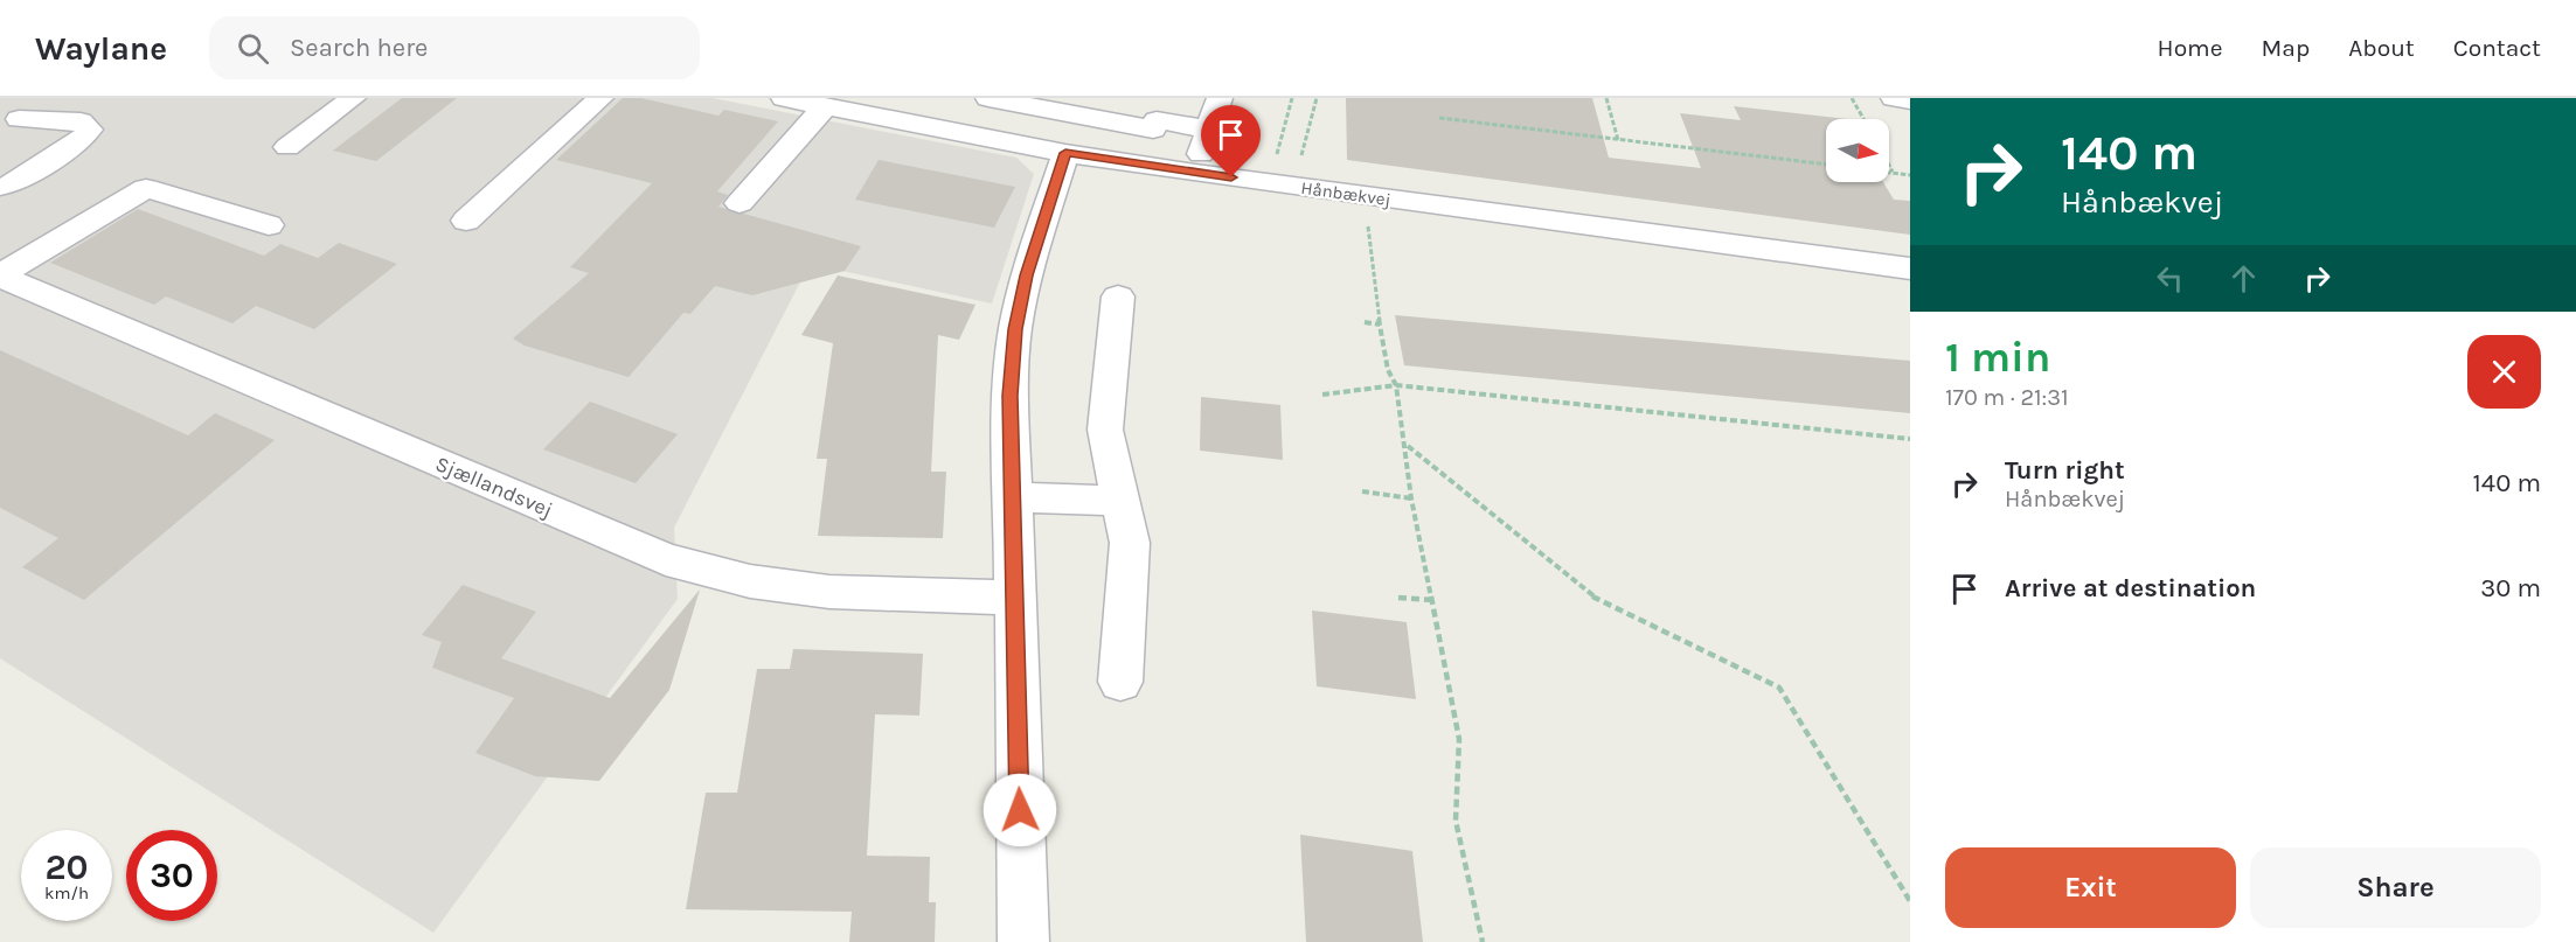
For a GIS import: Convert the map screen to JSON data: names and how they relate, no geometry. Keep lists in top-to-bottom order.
{
  "streets": {
    "street": ["Hånbækvej", "Sjællandsvej"]
  },
  "north": "right",
  "page": {
    "header": "Waylane",
    "search": "Search here",
    "nav": [
      "Home",
      "Map",
      "About",
      "Contact"
    ],
    "turn": ["140 m", "Hånbækvej"],
    "heading": ["1 min", "170 m · 21:31"],
    "list": [
      {
        "name": "Turn right",
        "note": "Hånbækvej",
        "value": "140 m"
      },
      {
        "name": "Arrive at destination",
        "value": "30 m"
      }
    ],
    "speed": "20 km/h",
    "limit": "30",
    "buttons": ["Exit", "Share"]
  }
}
